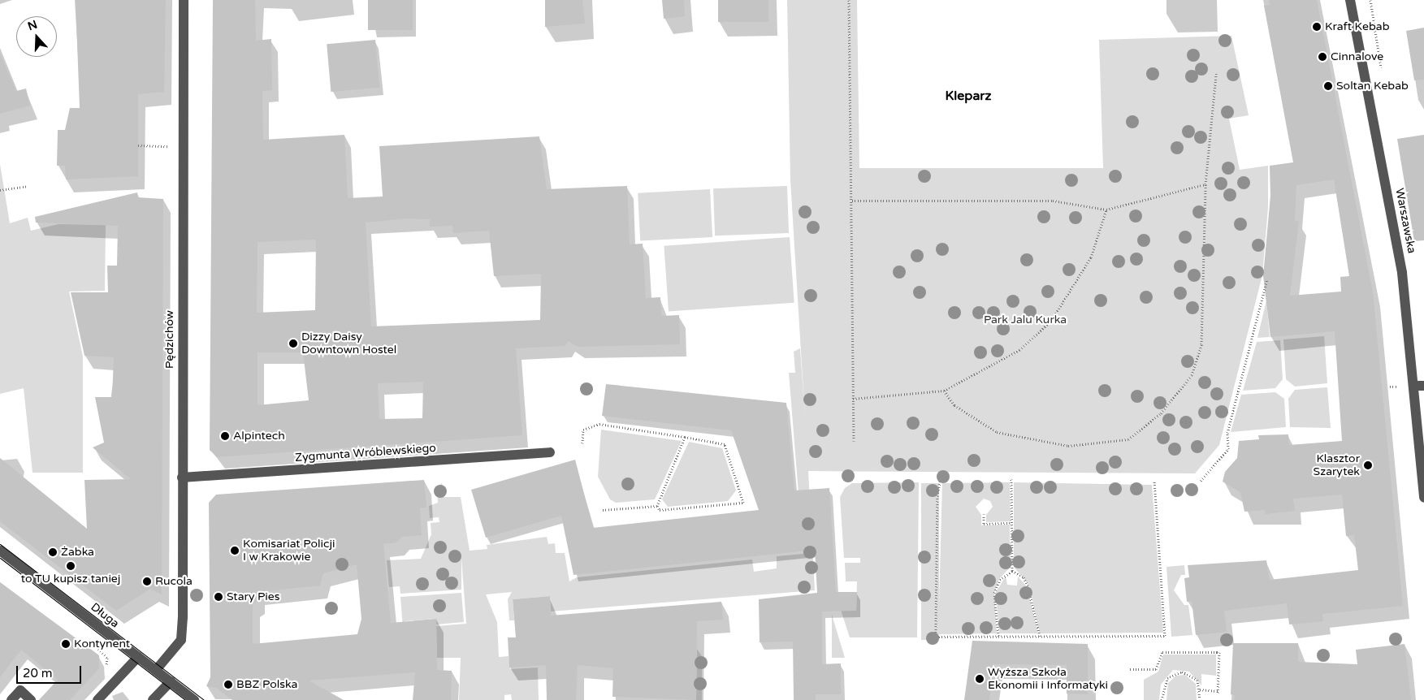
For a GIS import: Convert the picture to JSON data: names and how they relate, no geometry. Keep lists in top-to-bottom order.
{
  "streets": {
    "street": [
      "Warszawska",
      "Pędzichów",
      "Zygmunta Wróblewskiego",
      "Długa"
    ]
  },
  "crossings": [
    ["Pędzichów", "Zygmunta Wróblewskiego"],
    ["Pędzichów", "Długa"]
  ],
  "districts": ["Kleparz"],
  "parks": ["Park Jalu Kurka"],
  "places": [
    "Kraft Kebab",
    "Cinnalove",
    "Soltan Kebab",
    "Dizzy Daisy Downtown Hostel",
    "Alpintech",
    "Klasztor Szarytek",
    "Komisariat Policji I w Krakowie",
    "Żabka",
    "to TU kupisz taniej",
    "Rucola",
    "Stary Pies",
    "Kontynent",
    "Wyższa Szkoła Ekonomii i Informatyki",
    "BBZ Polska"
  ],
  "scale_bar": "20 m",
  "north": "top"
}
